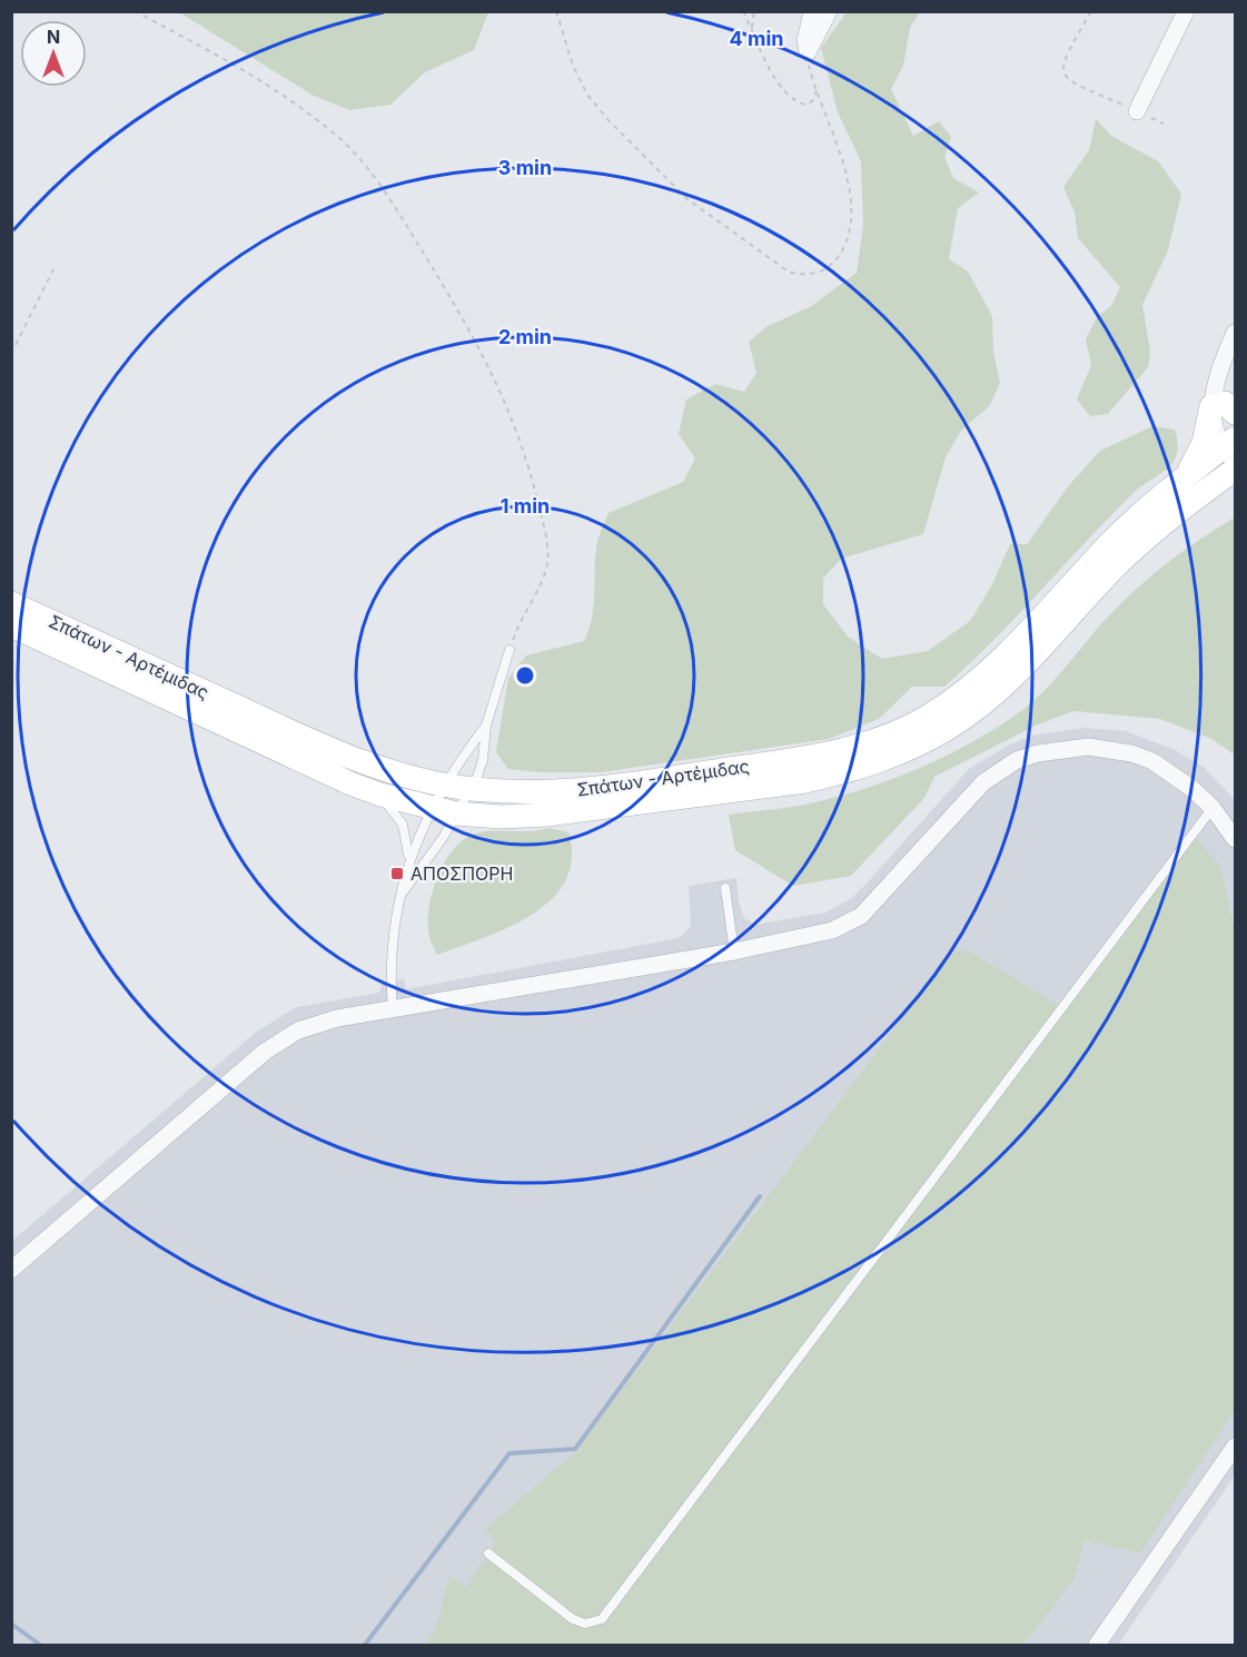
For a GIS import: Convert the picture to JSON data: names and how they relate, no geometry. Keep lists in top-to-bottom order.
{
  "streets": {
    "main road": ["Σπάτων - Αρτέμιδας"]
  },
  "places": {
    "transit": ["ΑΠΟΣΠΟΡΗ"]
  },
  "north": "top",
  "rings": [
    "4 min",
    "3 min",
    "2 min",
    "1 min"
  ]
}
